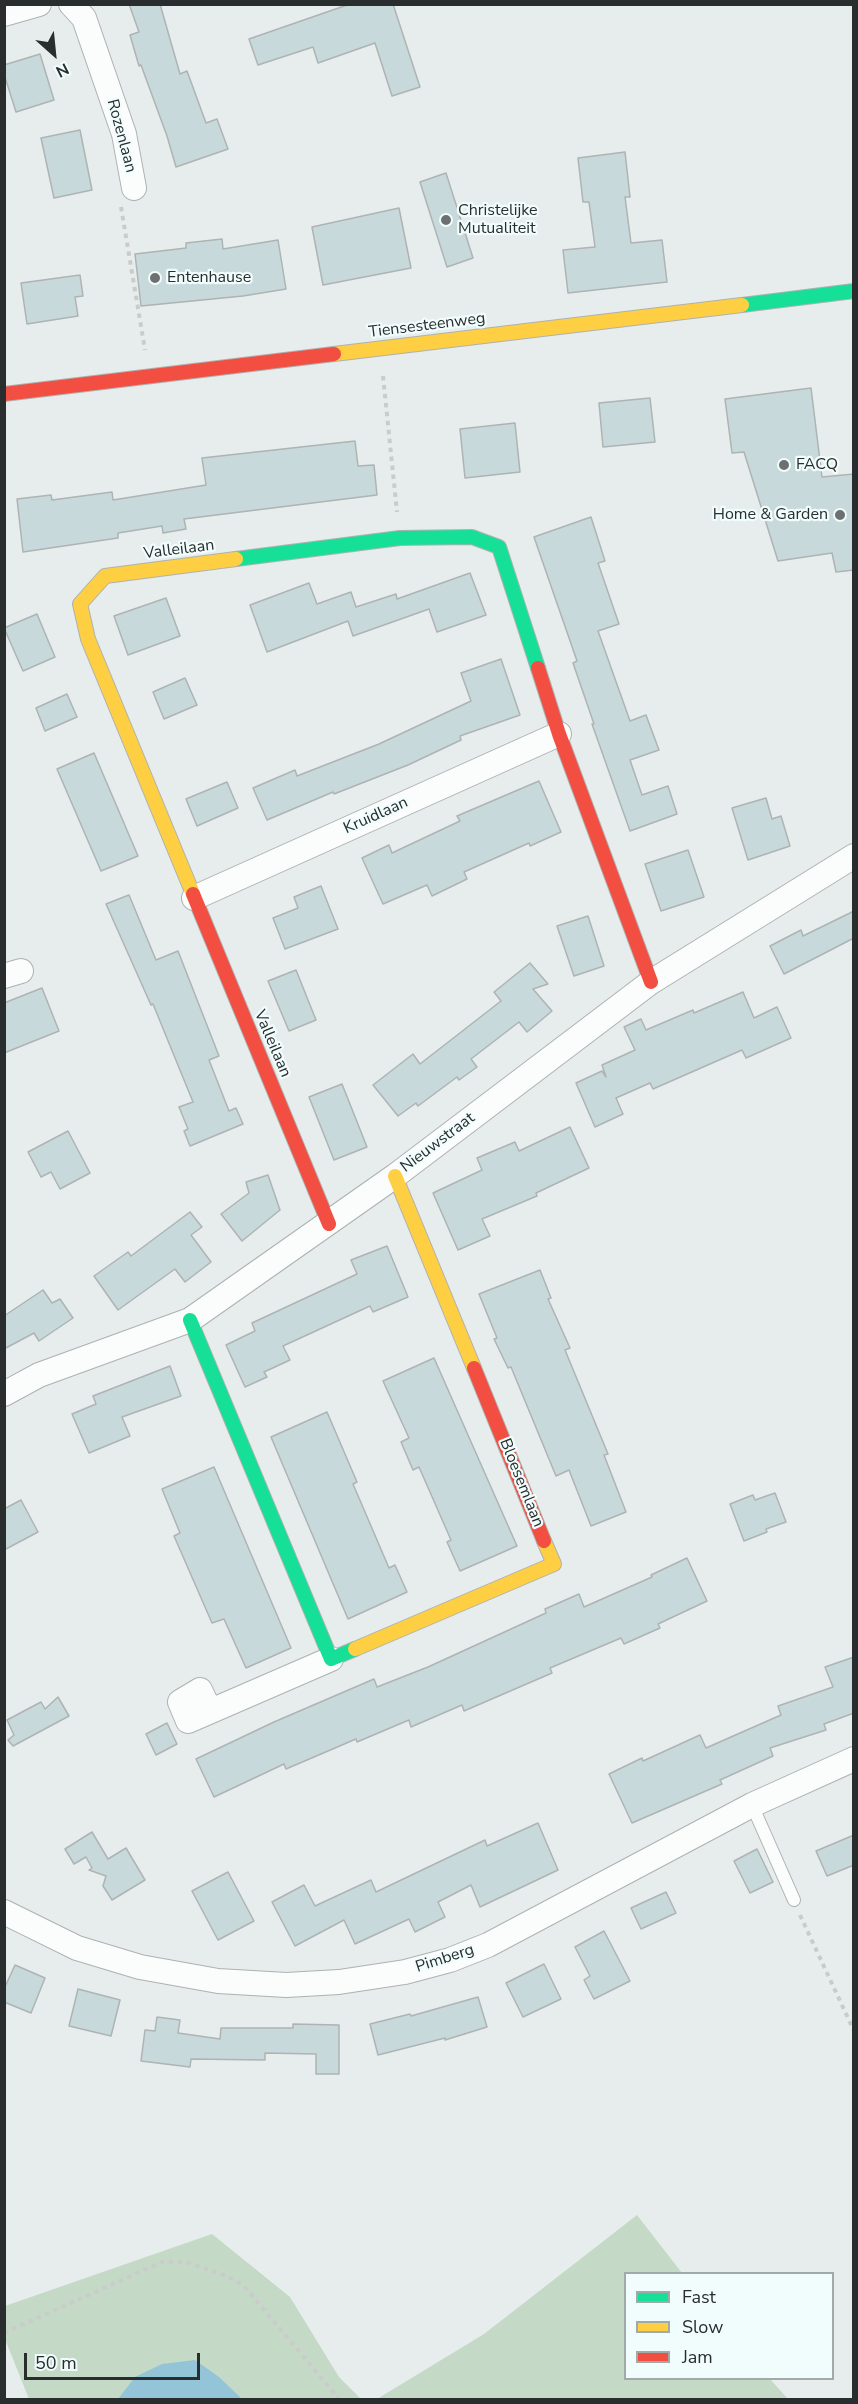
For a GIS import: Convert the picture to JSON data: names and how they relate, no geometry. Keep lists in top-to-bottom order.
{
  "streets": {
    "street": [
      "Rozenlaan",
      "Tiensesteenweg",
      "Valleilaan",
      "Kruidlaan",
      "Nieuwstraat",
      "Bloesemlaan",
      "Pimberg"
    ]
  },
  "crossings": [
    ["Rozenlaan", "Tiensesteenweg"],
    ["Valleilaan", "Kruidlaan"],
    ["Valleilaan", "Nieuwstraat"],
    ["Nieuwstraat", "Bloesemlaan"]
  ],
  "places": [
    "Christelijke Mutualiteit",
    "Entenhause",
    "FACQ",
    "Home & Garden"
  ],
  "legend": ["Fast", "Slow", "Jam"],
  "scale_bar": "50 m",
  "north": "bottom right"
}
